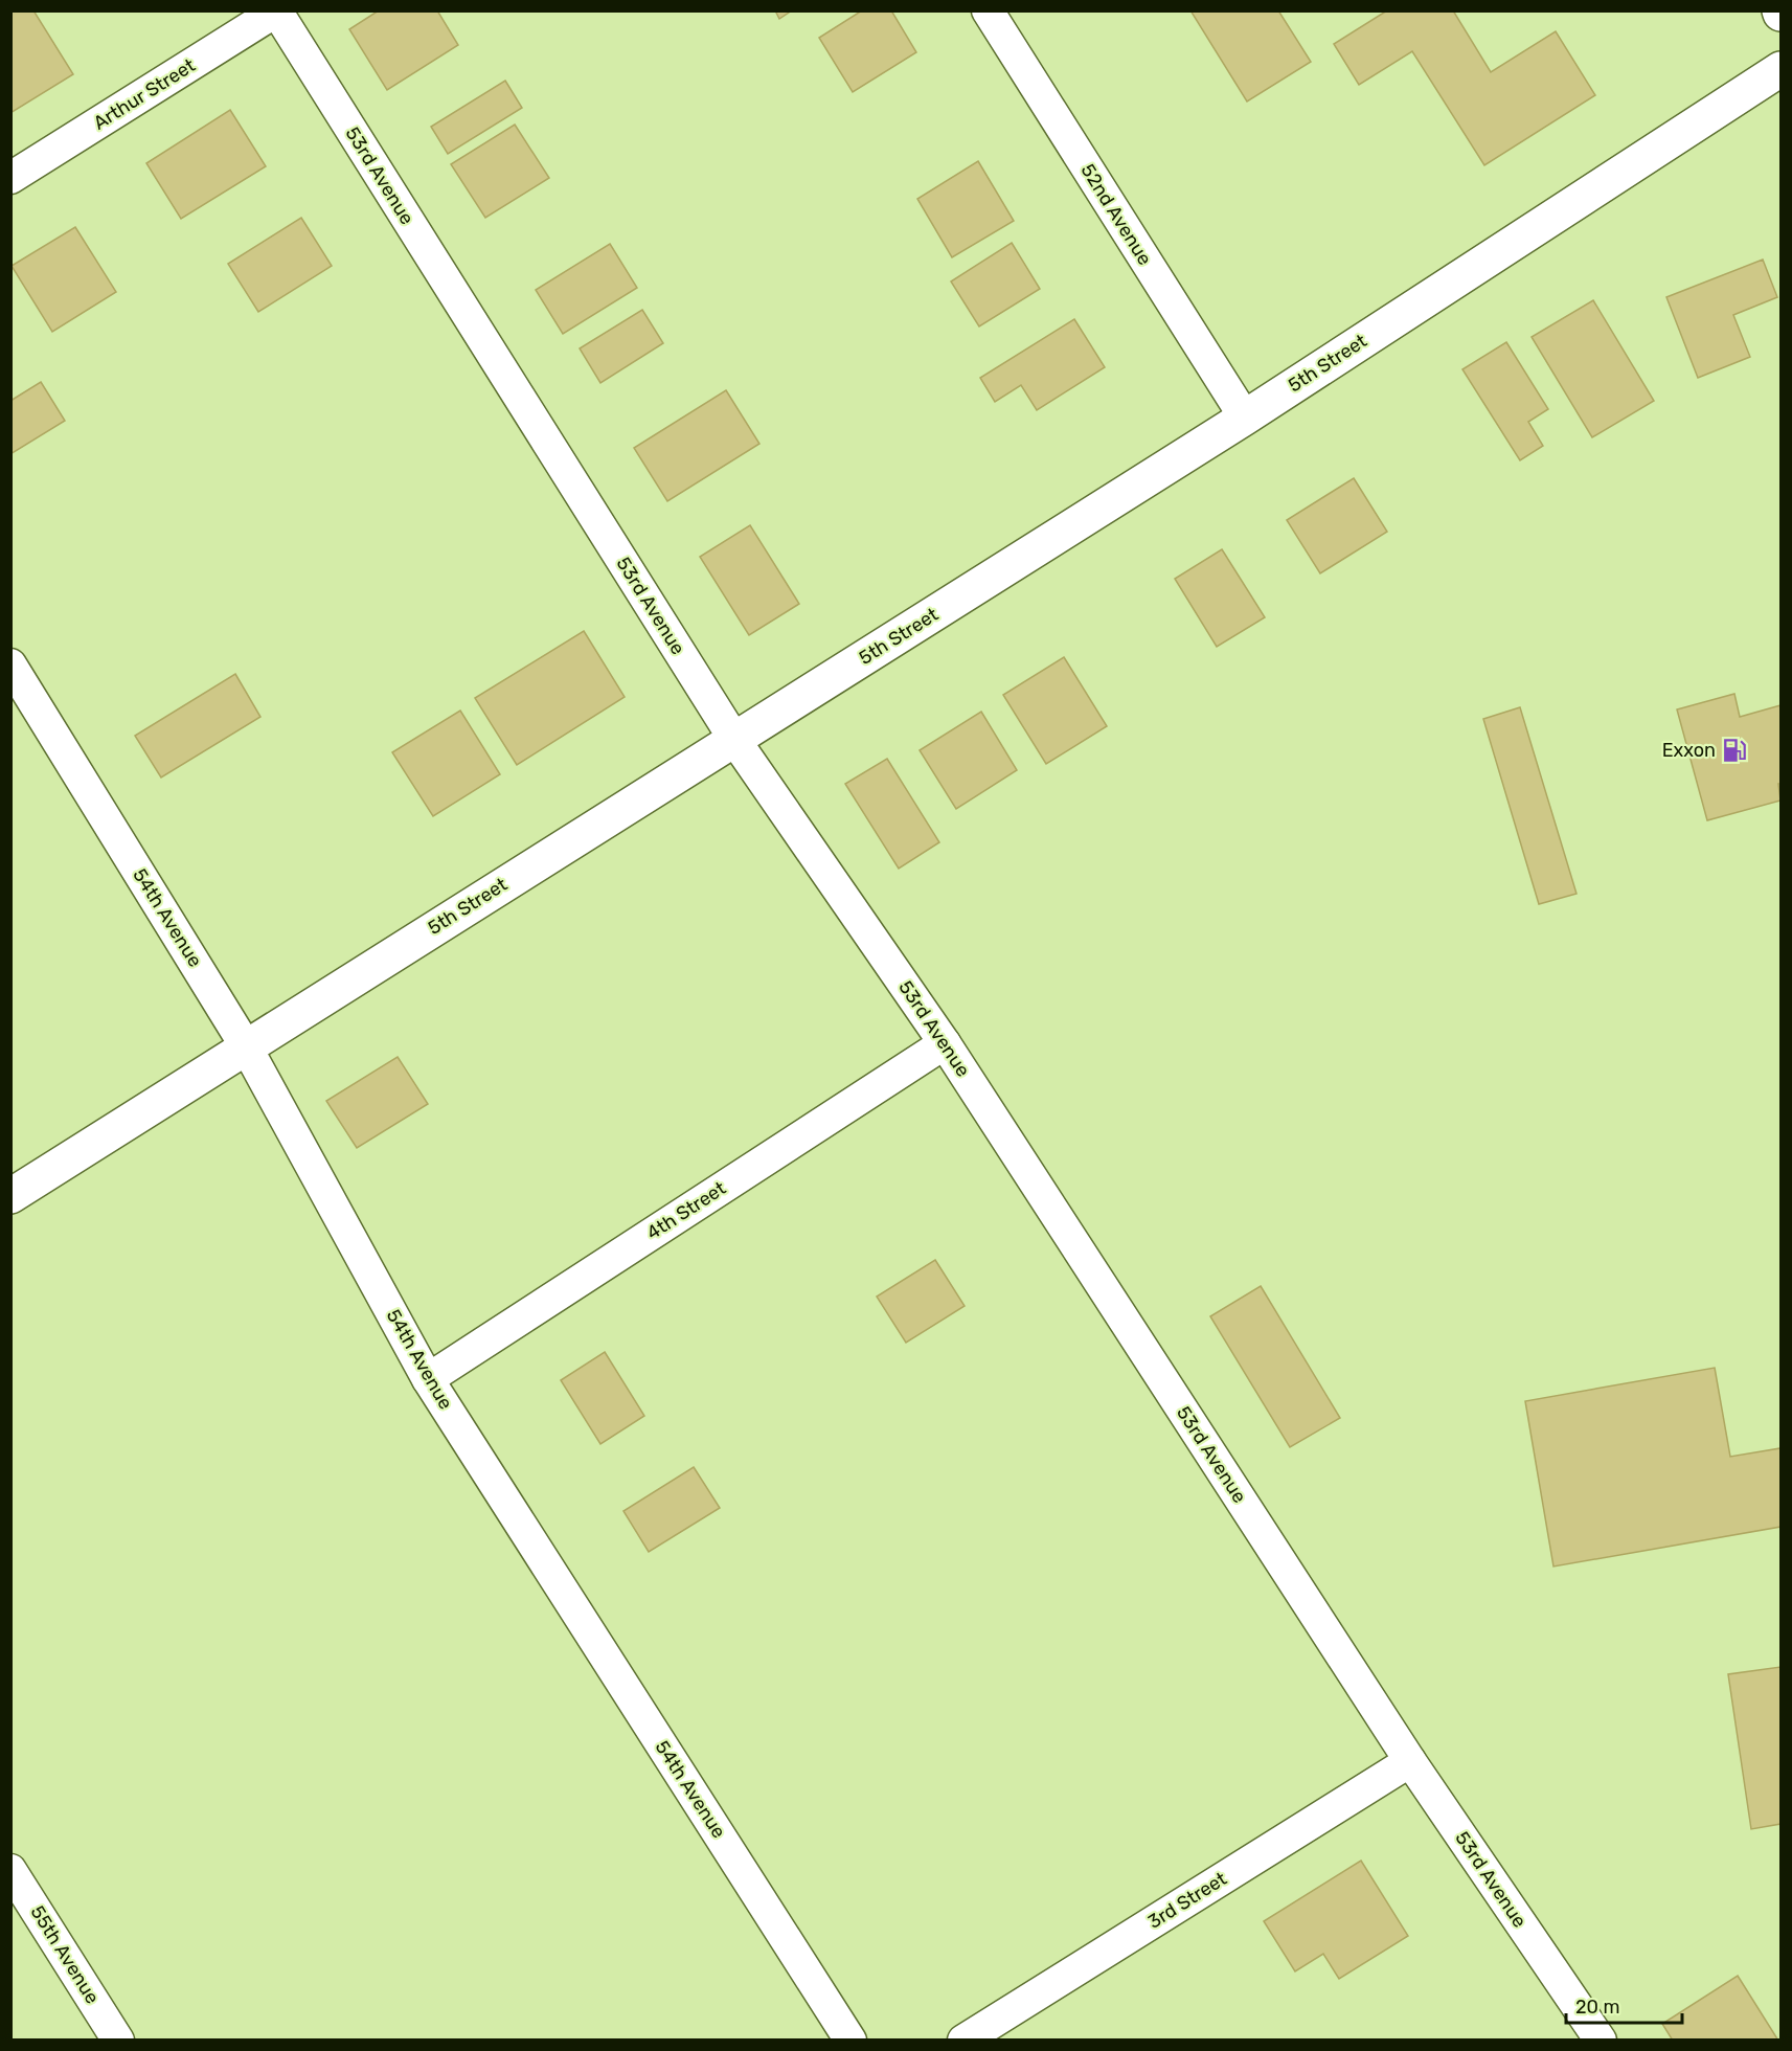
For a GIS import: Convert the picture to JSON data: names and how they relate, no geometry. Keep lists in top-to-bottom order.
{
  "streets": {
    "street": [
      "Arthur Street",
      "53rd Avenue",
      "52nd Avenue",
      "5th Street",
      "54th Avenue",
      "4th Street",
      "3rd Street",
      "55th Avenue"
    ]
  },
  "crossings": [
    ["Arthur Street", "53rd Avenue"],
    ["53rd Avenue", "5th Street"],
    ["53rd Avenue", "4th Street"],
    ["53rd Avenue", "3rd Street"],
    ["52nd Avenue", "5th Street"],
    ["5th Street", "54th Avenue"],
    ["54th Avenue", "4th Street"]
  ],
  "places": {
    "fuel station": ["Exxon"]
  },
  "scale_bar": "20 m"
}
